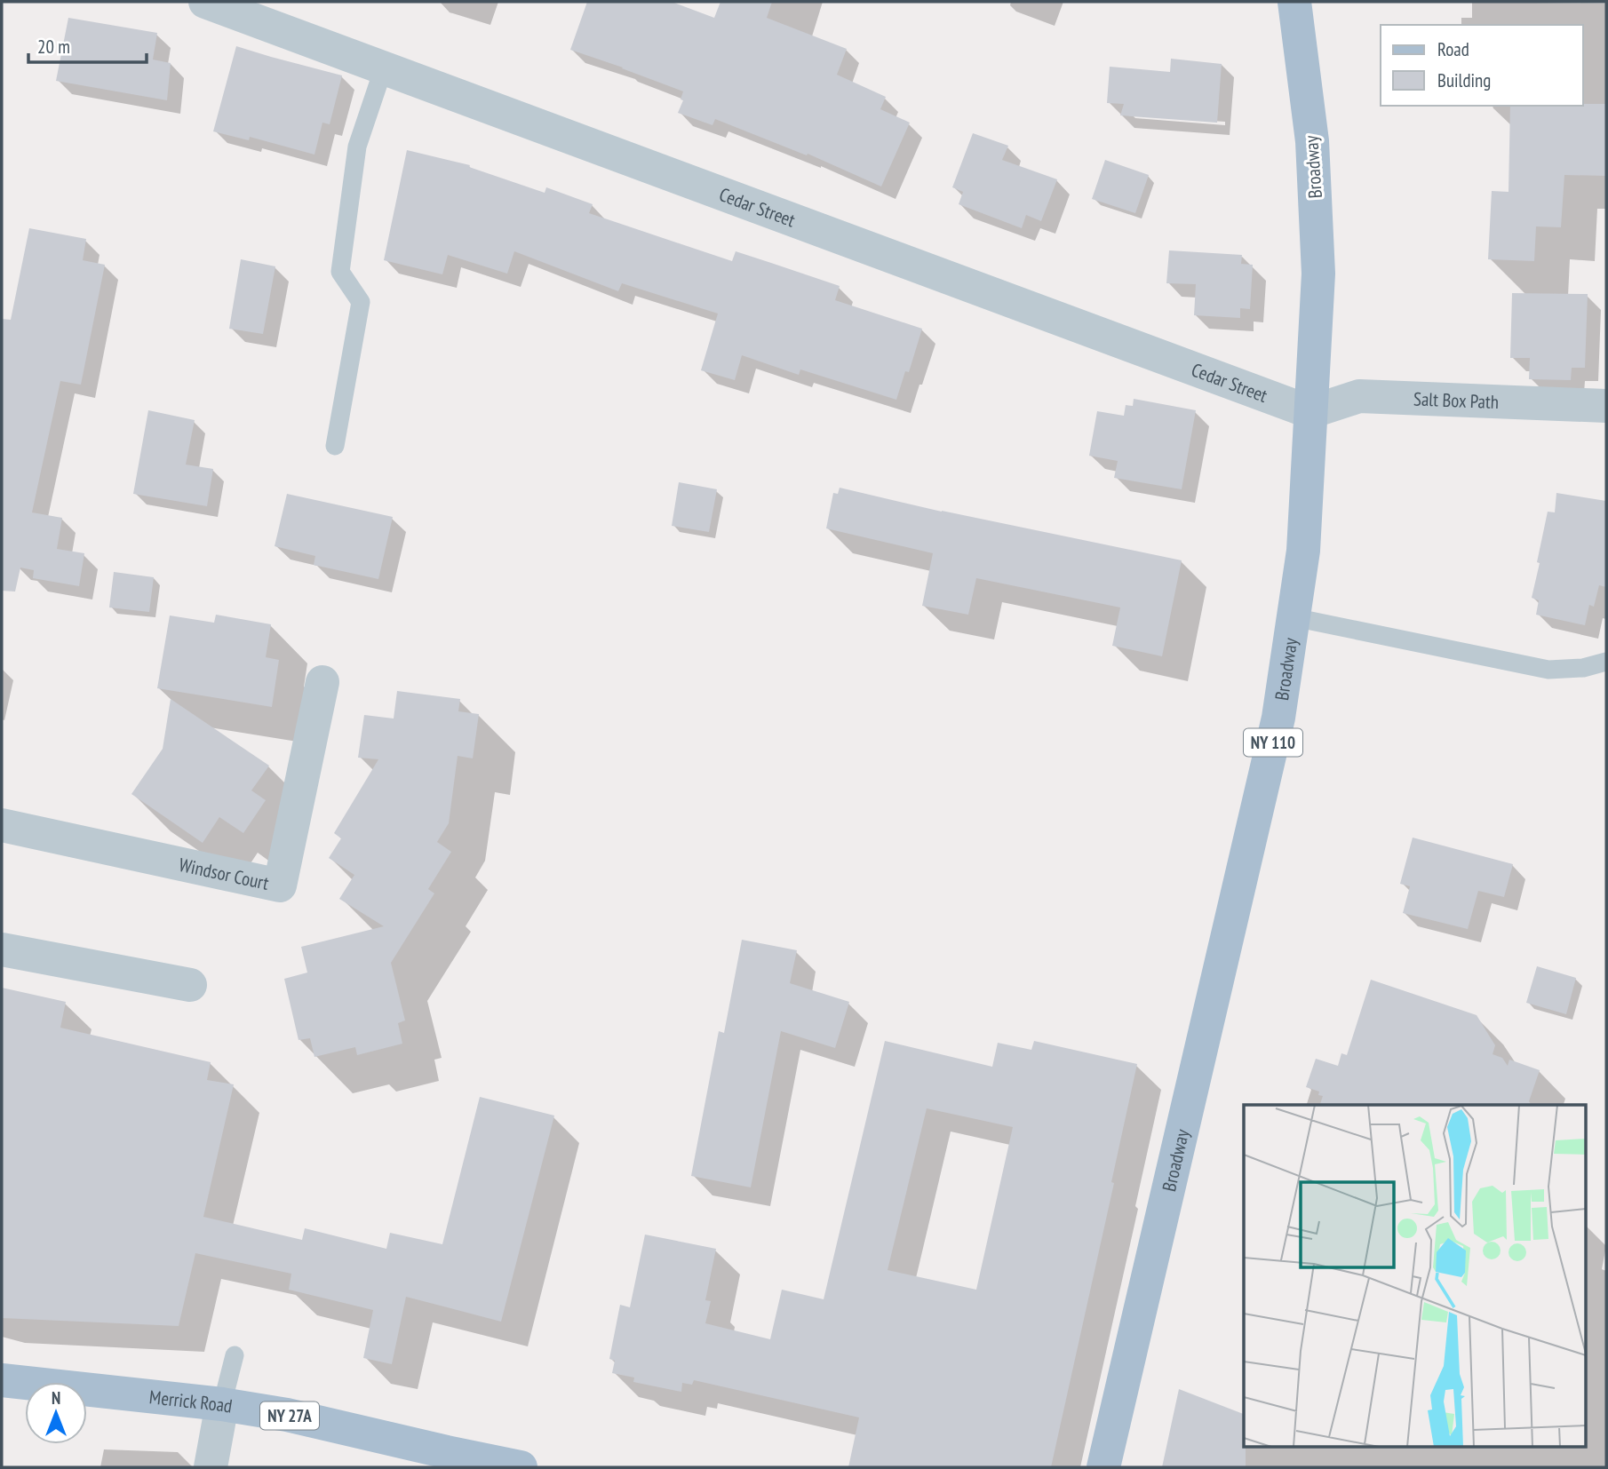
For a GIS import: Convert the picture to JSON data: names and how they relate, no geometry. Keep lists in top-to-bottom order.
{
  "streets": {
    "main road": [
      "Broadway",
      "NY 110",
      "Merrick Road",
      "NY 27A"
    ],
    "street": ["Cedar Street", "Salt Box Path", "Windsor Court"]
  },
  "crossings": [
    ["Broadway", "Cedar Street"],
    ["Broadway", "Salt Box Path"],
    ["Cedar Street", "Salt Box Path"]
  ],
  "legend": ["Road", "Building"],
  "scale_bar": "20 m",
  "north": "top"
}
